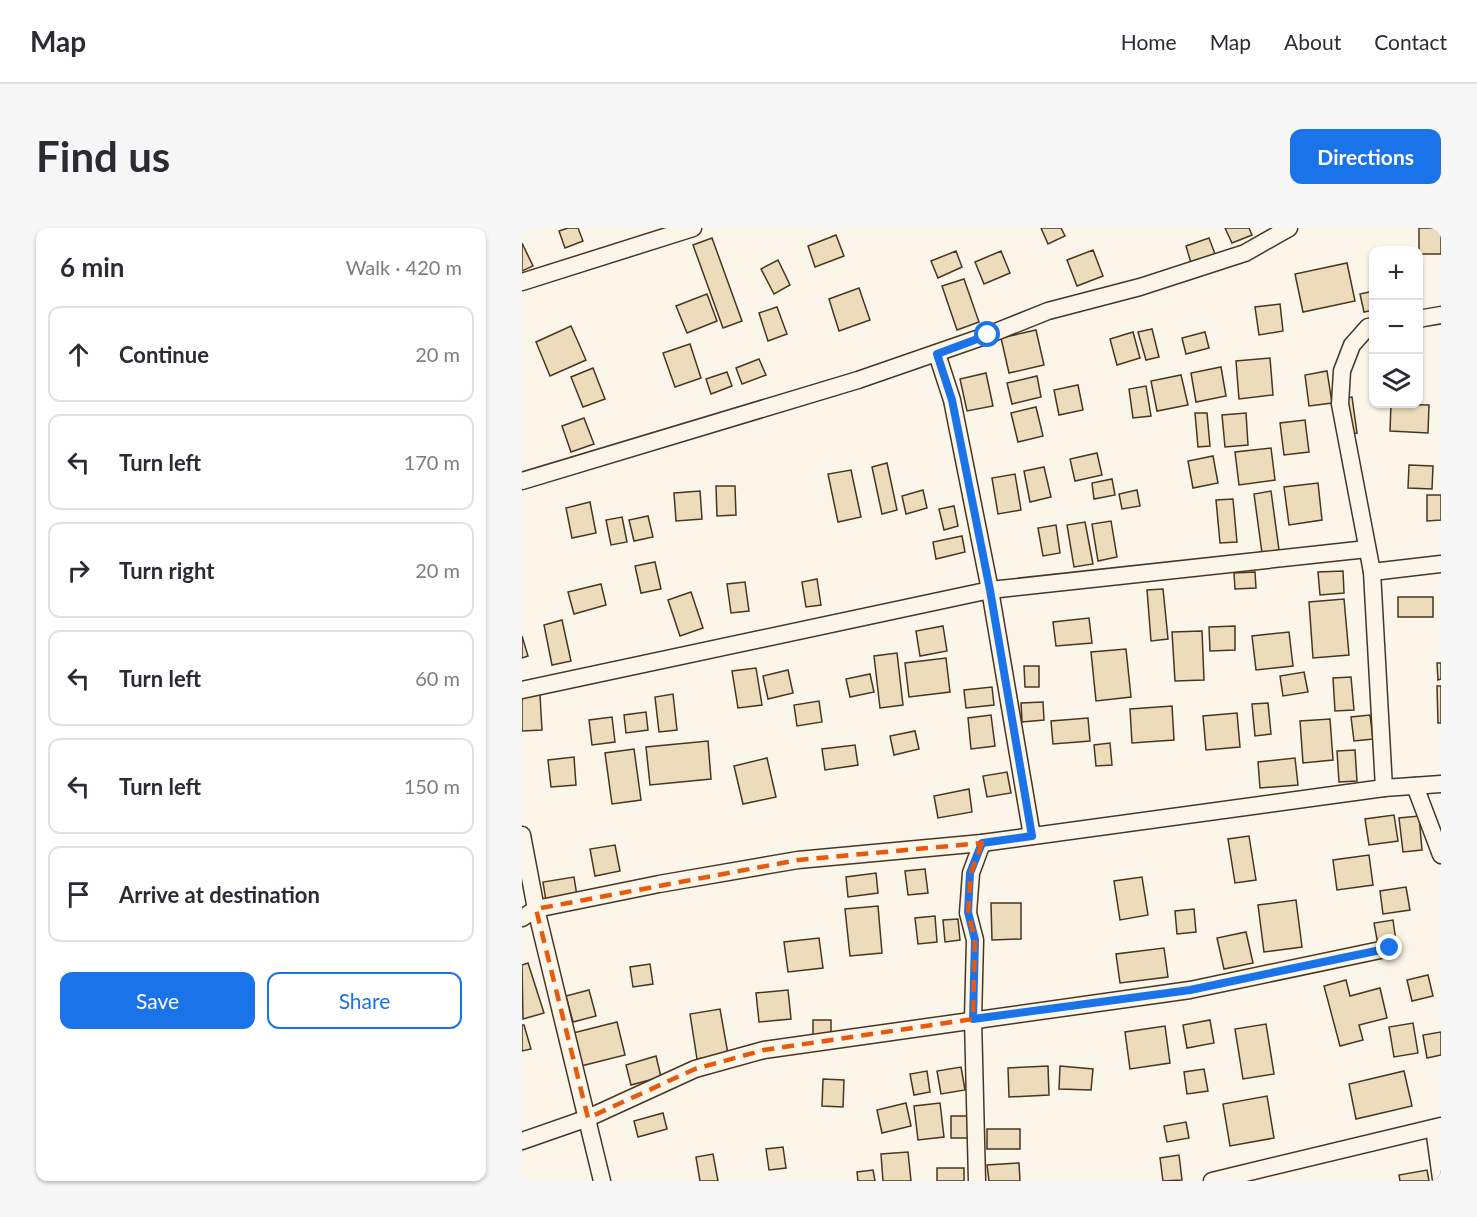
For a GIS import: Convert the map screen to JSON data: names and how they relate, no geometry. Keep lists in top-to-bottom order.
{
  "page": {
    "header": "Map",
    "nav": [
      "Home",
      "Map",
      "About",
      "Contact"
    ],
    "buttons": [
      "Directions",
      ["Save", "Share"]
    ],
    "title": "Find us",
    "heading": ["6 min", "Walk · 420 m"],
    "map_buttons": ["+", "−"],
    "list": [
      ["Continue", "20 m"],
      ["Turn left", "170 m"],
      ["Turn right", "20 m"],
      ["Turn left", "60 m"],
      ["Turn left", "150 m"],
      "Arrive at destination"
    ]
  }
}
